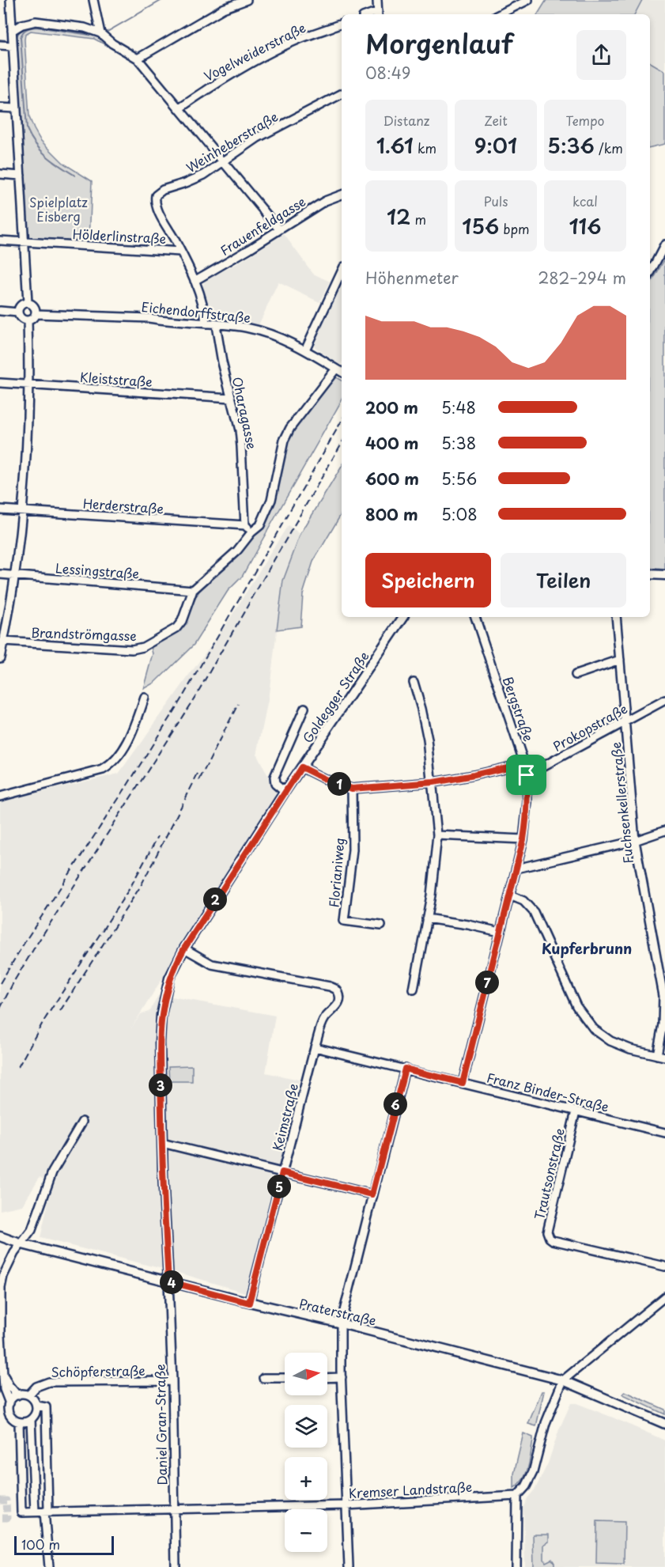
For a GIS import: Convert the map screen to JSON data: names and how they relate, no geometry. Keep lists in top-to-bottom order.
{
  "streets": {
    "main road": ["Goldegger Straße", "Praterstraße"],
    "street": [
      "Vogelweiderstraße",
      "Weinheberstraße",
      "Frauenfeldgasse",
      "Hölderlinstraße",
      "Eichendorffstraße",
      "Kleiststraße",
      "Oharagasse",
      "Herderstraße",
      "Lessingstraße",
      "Brandströmgasse",
      "Bergstraße",
      "Prokopstraße",
      "Fuchsenkellerstraße",
      "Florianiweg",
      "Franz Binder-Straße",
      "Keimstraße",
      "Trautsonstraße",
      "Schöpferstraße",
      "Daniel Gran-Straße",
      "Kremser Landstraße"
    ]
  },
  "crossings": [
    ["Weinheberstraße", "Hölderlinstraße"],
    ["Eichendorffstraße", "Oharagasse"],
    ["Eichendorffstraße", "Brandströmgasse"],
    ["Kleiststraße", "Oharagasse"],
    ["Oharagasse", "Herderstraße"],
    ["Lessingstraße", "Brandströmgasse"],
    ["Goldegger Straße", "Keimstraße"],
    ["Goldegger Straße", "Praterstraße"],
    ["Goldegger Straße", "Daniel Gran-Straße"],
    ["Bergstraße", "Prokopstraße"],
    ["Bergstraße", "Franz Binder-Straße"],
    ["Prokopstraße", "Fuchsenkellerstraße"],
    ["Franz Binder-Straße", "Keimstraße"],
    ["Franz Binder-Straße", "Trautsonstraße"],
    ["Keimstraße", "Praterstraße"],
    ["Praterstraße", "Daniel Gran-Straße"],
    ["Schöpferstraße", "Daniel Gran-Straße"],
    ["Schöpferstraße", "Kremser Landstraße"],
    ["Daniel Gran-Straße", "Kremser Landstraße"]
  ],
  "districts": ["Kupferbrunn"],
  "parks": ["Spielplatz Eisberg"],
  "scale_bar": "100 m",
  "north": "right",
  "page": {
    "heading": ["Morgenlauf", "08:49"],
    "stats": [
      ["Distanz", "1.61 km"],
      ["Zeit", "9:01"],
      ["Tempo", "5:36 /km"],
      ["12 m"],
      ["Puls", "156 bpm"],
      ["kcal", "116"]
    ],
    "chart": ["Höhenmeter", "282–294 m"],
    "list": [
      {
        "name": "200 m",
        "note": "5:48"
      },
      {
        "name": "400 m",
        "note": "5:38"
      },
      {
        "name": "600 m",
        "note": "5:56"
      },
      {
        "name": "800 m",
        "note": "5:08"
      }
    ],
    "buttons": ["Speichern", "Teilen"],
    "pins": [
      "1",
      "2",
      "7",
      "3",
      "6",
      "5",
      "4"
    ],
    "map_buttons": ["+", "−"],
    "scale": "100 m"
  }
}
